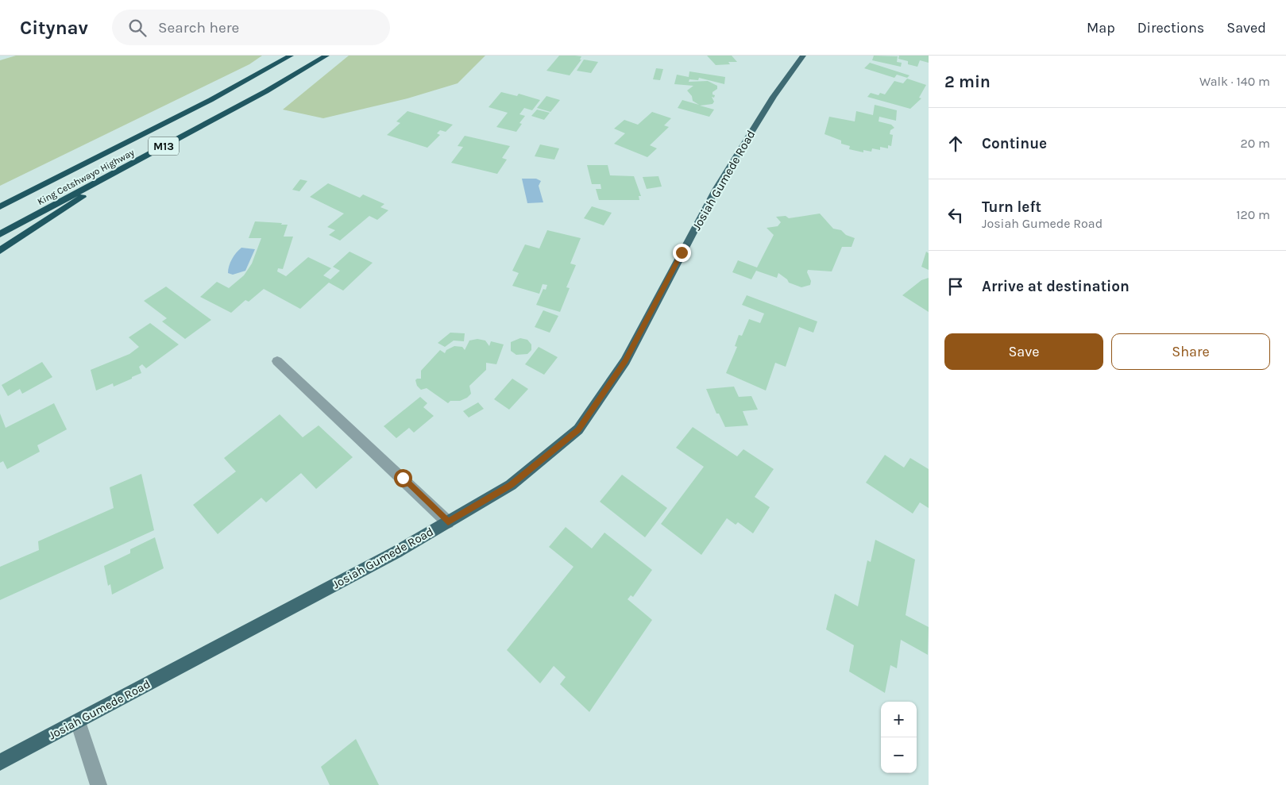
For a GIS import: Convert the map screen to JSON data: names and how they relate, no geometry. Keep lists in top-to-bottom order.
{
  "streets": {
    "highway": ["M13", "King Cetshwayo Highway"],
    "main road": ["Josiah Gumede Road"]
  },
  "page": {
    "header": "Citynav",
    "search": "Search here",
    "nav": ["Map", "Directions", "Saved"],
    "heading": ["2 min", "Walk · 140 m"],
    "list": [
      ["Continue", "20 m"],
      ["Turn left", "Josiah Gumede Road", "120 m"],
      "Arrive at destination"
    ],
    "buttons": ["Save", "Share"],
    "map_buttons": ["+", "−"]
  }
}
